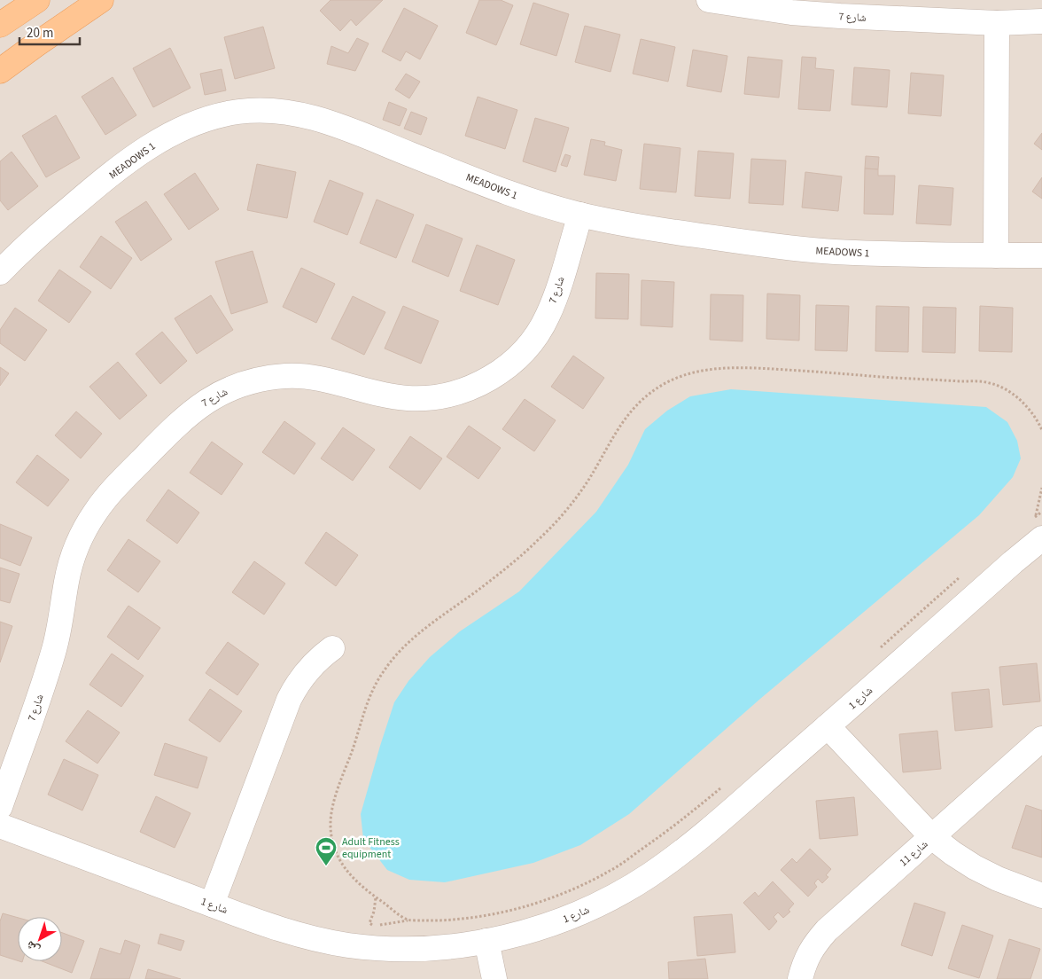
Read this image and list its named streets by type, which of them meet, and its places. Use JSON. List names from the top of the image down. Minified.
{"streets":{"street":["شارع 7","MEADOWS 1","شارع 1","شارع 11"]},"crossings":[["شارع 7","MEADOWS 1"]],"places":{"sports":["Adult Fitness equipment"]},"scale_bar":"20 m","north":"bottom left"}
